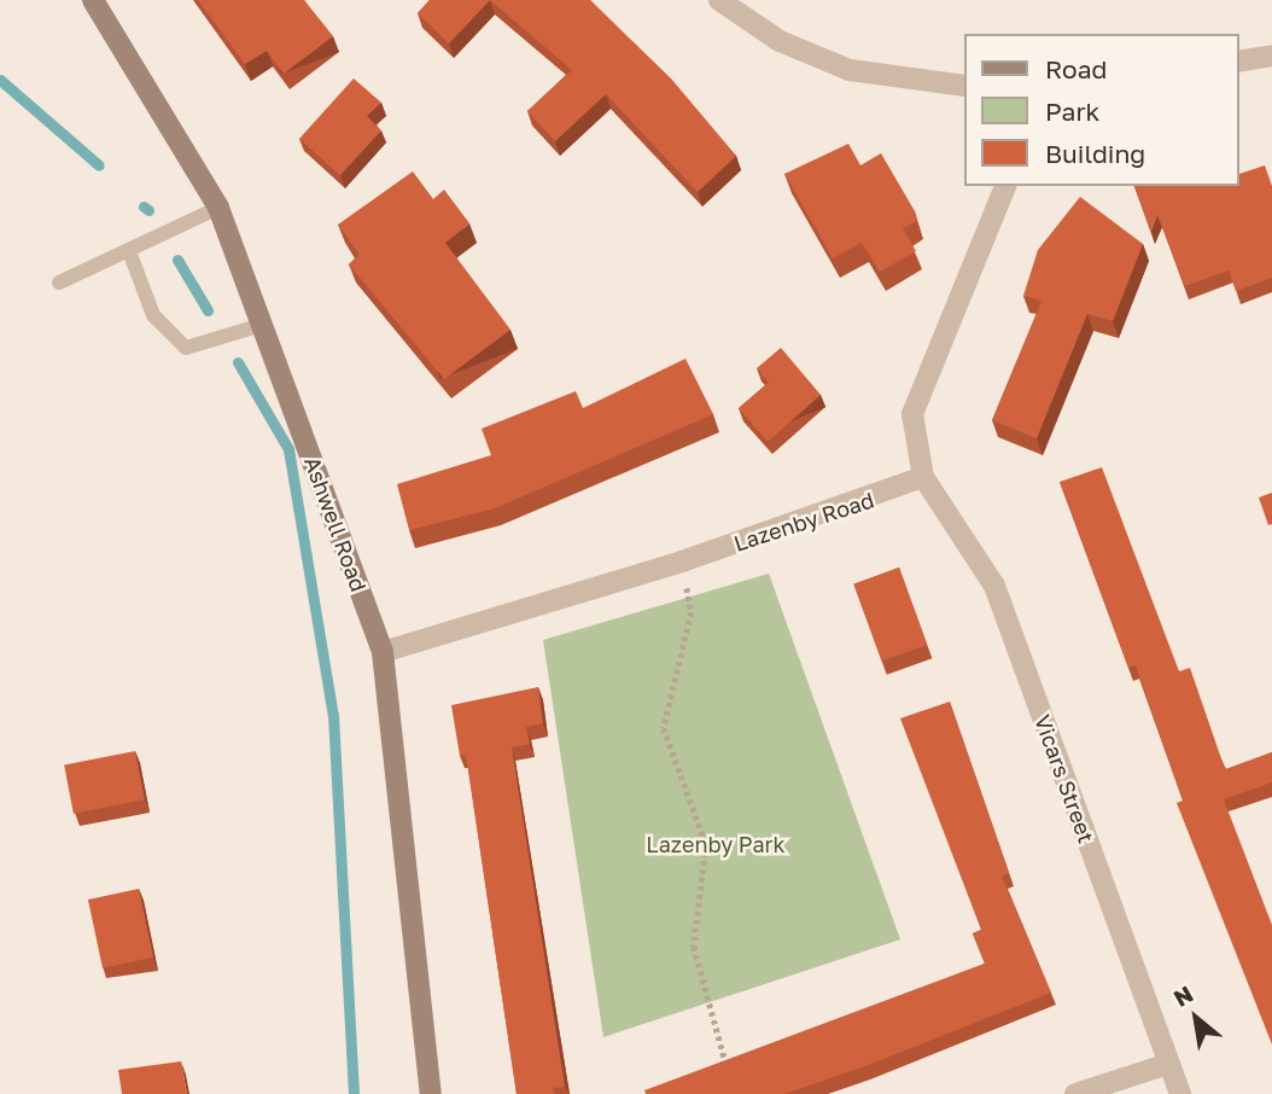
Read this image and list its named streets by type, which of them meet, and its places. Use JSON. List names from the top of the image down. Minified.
{"streets":{"street":["Lazenby Road","Ashwell Road","Vicars Street"]},"crossings":[["Lazenby Road","Ashwell Road"],["Lazenby Road","Vicars Street"]],"parks":["Lazenby Park"],"legend":["Road","Park","Building"],"north":"top left"}
